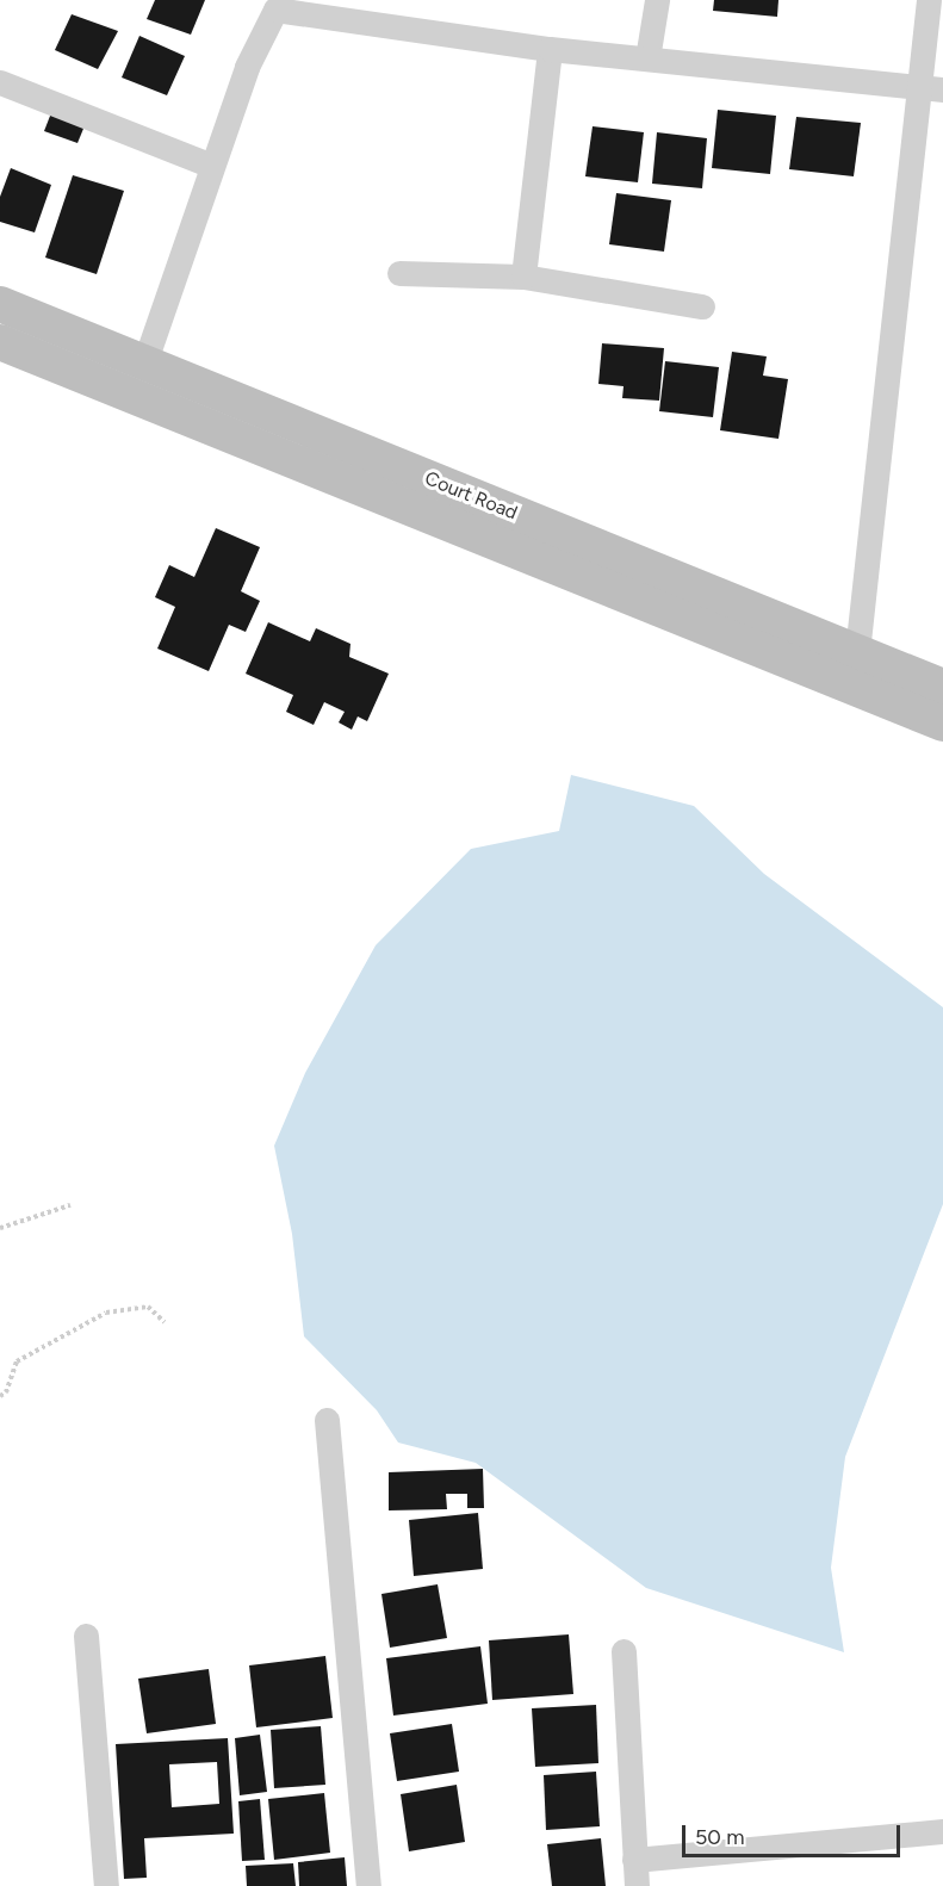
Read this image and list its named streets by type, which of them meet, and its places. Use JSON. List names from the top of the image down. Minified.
{"streets":{"main road":["Court Road"]},"scale_bar":"50 m"}
